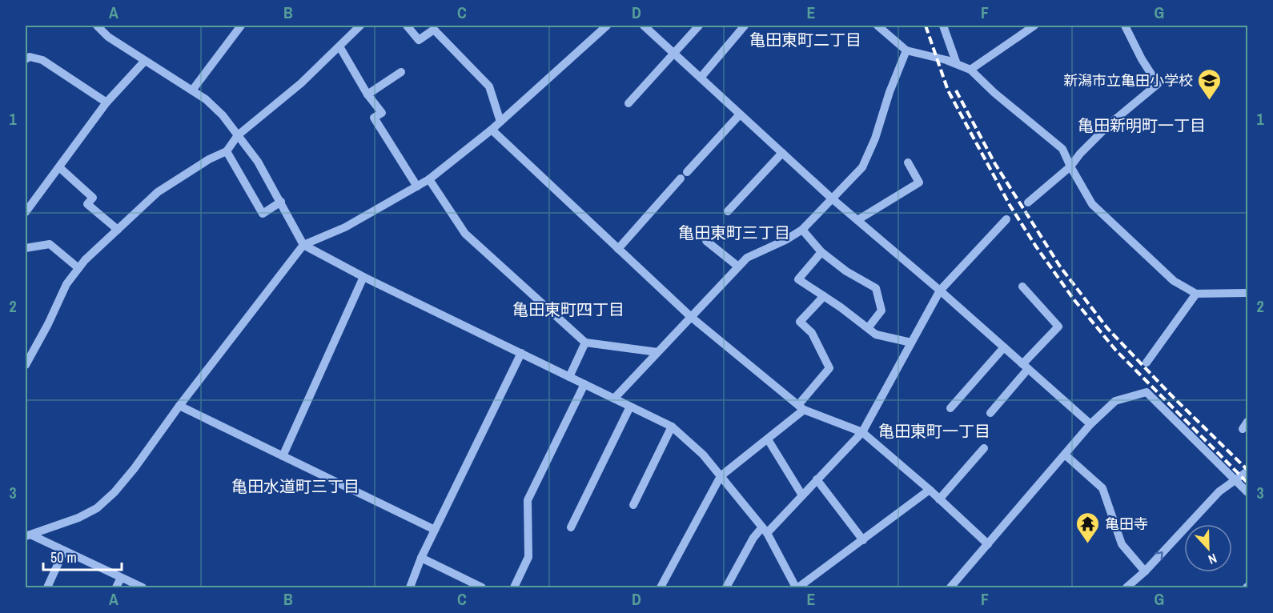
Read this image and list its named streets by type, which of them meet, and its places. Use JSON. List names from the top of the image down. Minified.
{"districts":["亀田東町二丁目","亀田新明町一丁目","亀田東町三丁目","亀田東町四丁目","亀田東町一丁目","亀田水道町三丁目"],"places":{"school or university":["新潟市立亀田小学校"],"temple":["亀田寺"]},"scale_bar":"50 m","north":"bottom","grid":{"columns":["A","B","C","D","E","F","G"],"rows":["1","2","3"]}}
